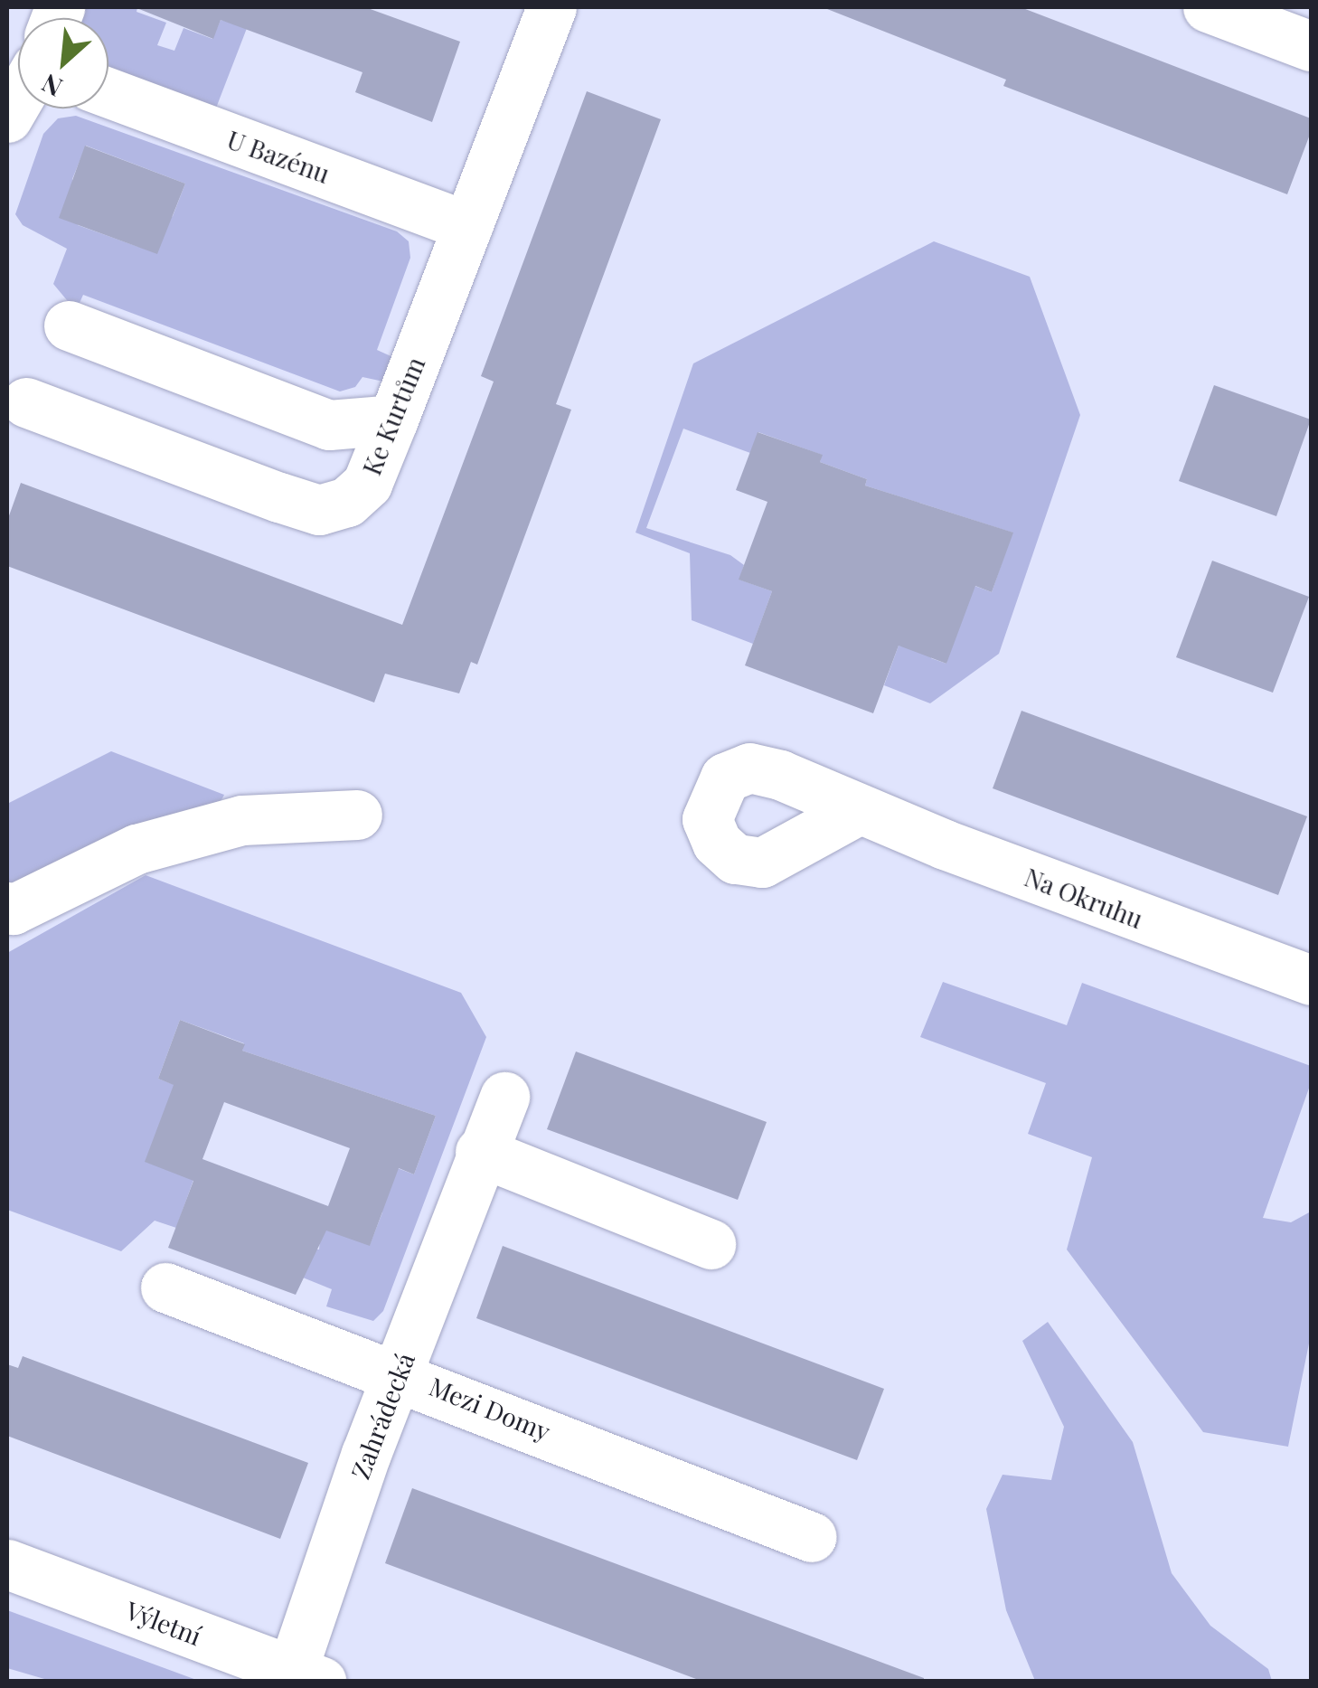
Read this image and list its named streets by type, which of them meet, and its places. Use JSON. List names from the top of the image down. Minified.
{"streets":{"street":["U Bazénu","Ke Kurtům","Na Okruhu","Mezi Domy","Zahrádecká","Výletní"]},"crossings":[["U Bazénu","Ke Kurtům"],["Mezi Domy","Zahrádecká"],["Zahrádecká","Výletní"]],"north":"bottom left"}
